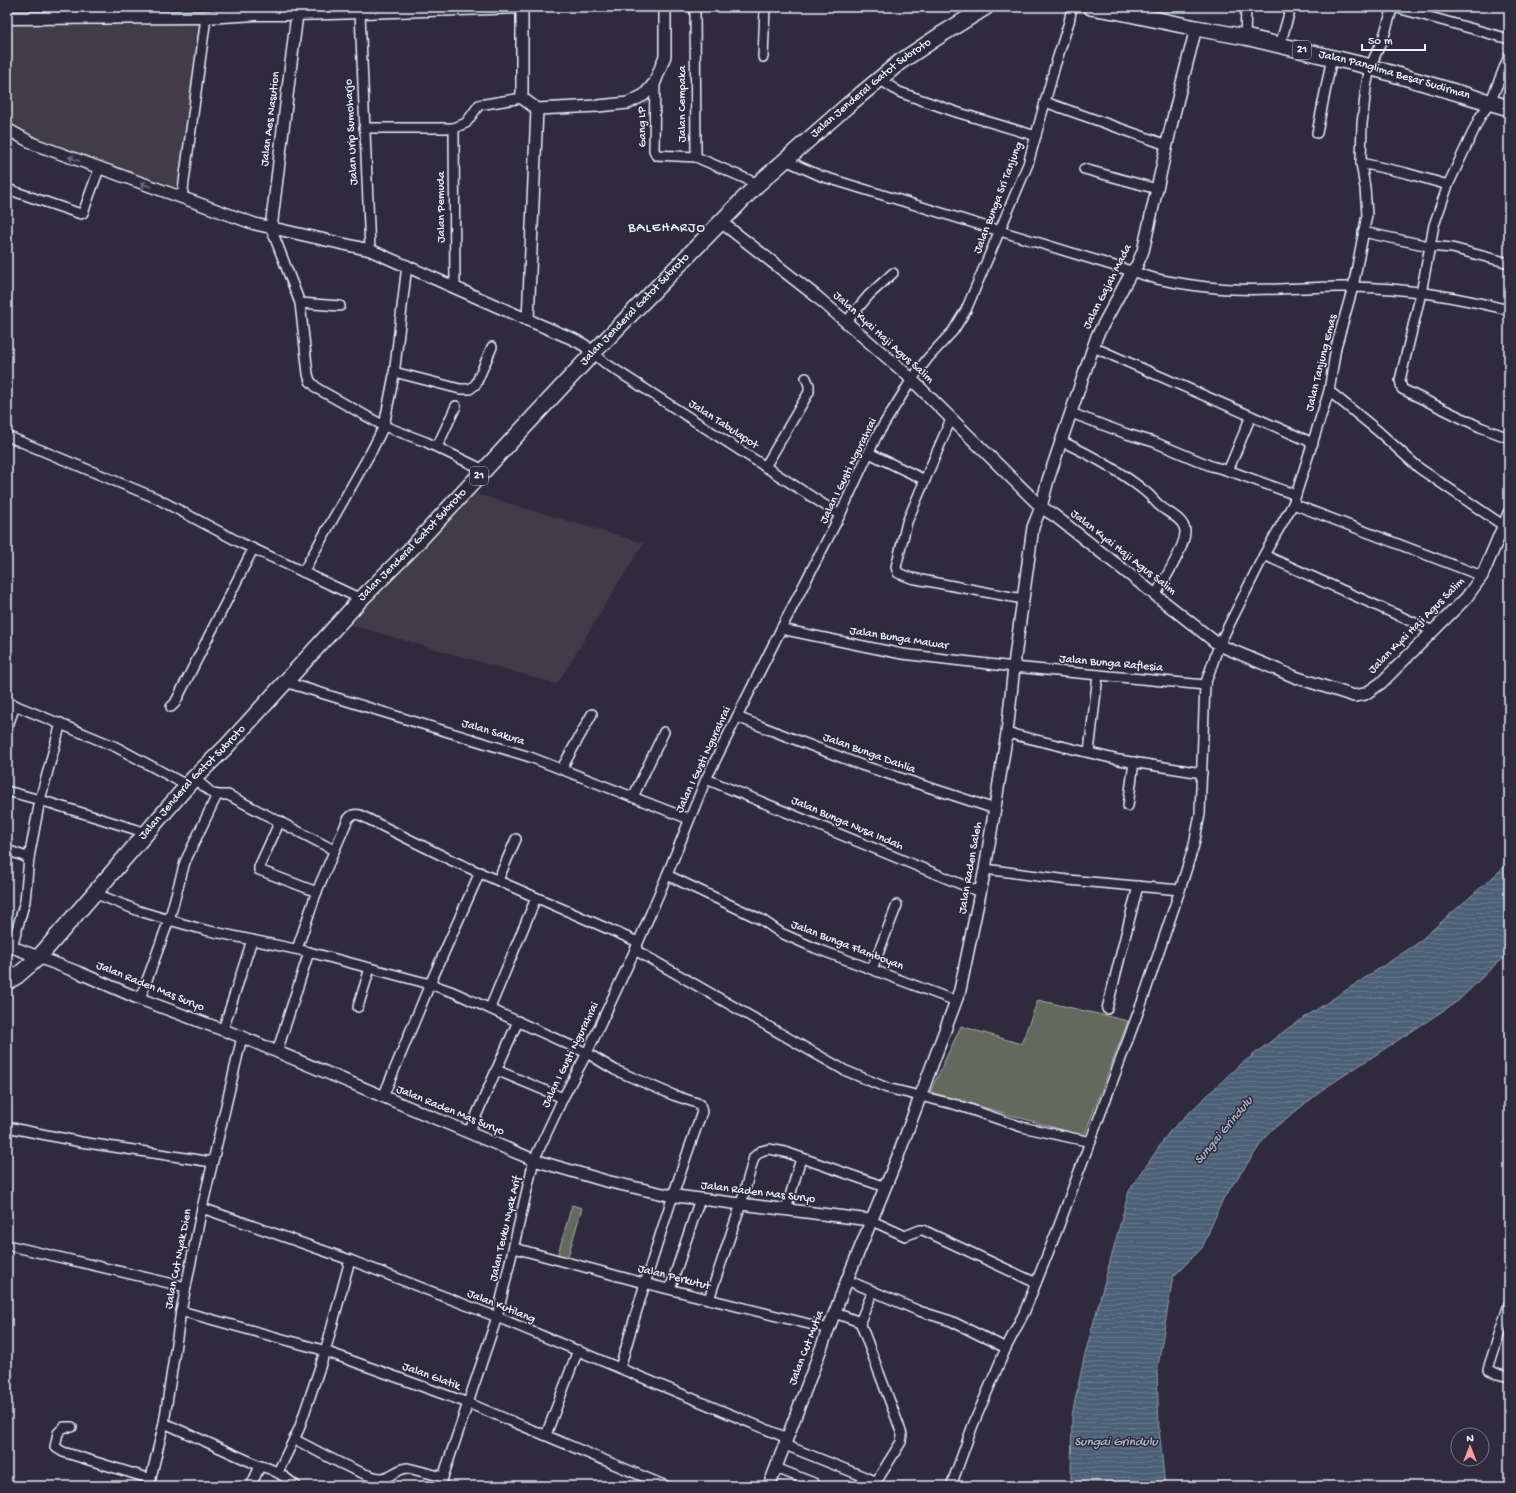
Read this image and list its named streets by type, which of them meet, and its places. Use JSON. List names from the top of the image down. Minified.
{"streets":{"highway":["21","Jalan Panglima Besar Sudirman","Jalan Jenderal Gatot Subroto"],"street":["Jalan Cempaka","Jalan Aes Nasution","Gang LP","Jalan Urip Sumoharjo","Jalan Bunga Sri Tanjung","Jalan Pemuda","Jalan Gajah Mada","Jalan Kyai Haji Agus Salim","Jalan Tanjung Emas","Jalan Tabulapot","Jalan I Gusti Ngurahrai","Jalan Bunga Mawar","Jalan Bunga Raflesia","Jalan Sakura","Jalan Bunga Dahlia","Jalan Bunga Nusa Indah","Jalan Raden Saleh","Jalan Bunga Flamboyan","Jalan Raden Mas Suryo","Jalan Teuku Nyak Arif","Jalan Cut Nyak Dien","Jalan Perkutut","Jalan Kutilang","Jalan Cut Mutia","Jalan Glatik"]},"crossings":[["Jalan Panglima Besar Sudirman","Jalan Gajah Mada"],["Jalan Panglima Besar Sudirman","Jalan Tanjung Emas"],["Jalan Jenderal Gatot Subroto","Jalan Cempaka"],["Jalan Jenderal Gatot Subroto","Jalan Kyai Haji Agus Salim"],["Jalan Jenderal Gatot Subroto","Jalan Tabulapot"],["Jalan Jenderal Gatot Subroto","Jalan Sakura"],["Jalan Jenderal Gatot Subroto","Jalan Raden Mas Suryo"],["Jalan Cempaka","Gang LP"],["Jalan Bunga Sri Tanjung","Jalan Kyai Haji Agus Salim"],["Jalan Bunga Sri Tanjung","Jalan I Gusti Ngurahrai"],["Jalan Gajah Mada","Jalan Kyai Haji Agus Salim"],["Jalan Gajah Mada","Jalan Raden Saleh"],["Jalan Kyai Haji Agus Salim","Jalan Tanjung Emas"],["Jalan Kyai Haji Agus Salim","Jalan I Gusti Ngurahrai"],["Jalan Kyai Haji Agus Salim","Jalan Raden Saleh"],["Jalan Tanjung Emas","Jalan Bunga Raflesia"],["Jalan Tabulapot","Jalan I Gusti Ngurahrai"],["Jalan I Gusti Ngurahrai","Jalan Bunga Mawar"],["Jalan I Gusti Ngurahrai","Jalan Sakura"],["Jalan I Gusti Ngurahrai","Jalan Bunga Dahlia"],["Jalan I Gusti Ngurahrai","Jalan Bunga Nusa Indah"],["Jalan I Gusti Ngurahrai","Jalan Bunga Flamboyan"],["Jalan I Gusti Ngurahrai","Jalan Raden Mas Suryo"],["Jalan I Gusti Ngurahrai","Jalan Teuku Nyak Arif"],["Jalan Bunga Mawar","Jalan Bunga Raflesia"],["Jalan Bunga Mawar","Jalan Raden Saleh"],["Jalan Bunga Raflesia","Jalan Raden Saleh"],["Jalan Bunga Dahlia","Jalan Raden Saleh"],["Jalan Bunga Nusa Indah","Jalan Raden Saleh"],["Jalan Raden Saleh","Jalan Bunga Flamboyan"],["Jalan Raden Saleh","Jalan Raden Mas Suryo"],["Jalan Raden Saleh","Jalan Cut Mutia"],["Jalan Raden Mas Suryo","Jalan Teuku Nyak Arif"],["Jalan Raden Mas Suryo","Jalan Cut Nyak Dien"],["Jalan Raden Mas Suryo","Jalan Cut Mutia"],["Jalan Teuku Nyak Arif","Jalan Perkutut"],["Jalan Teuku Nyak Arif","Jalan Kutilang"],["Jalan Teuku Nyak Arif","Jalan Glatik"],["Jalan Cut Nyak Dien","Jalan Kutilang"],["Jalan Cut Nyak Dien","Jalan Glatik"],["Jalan Perkutut","Jalan Cut Mutia"],["Jalan Kutilang","Jalan Cut Mutia"]],"districts":["BALEHARJO"],"water":["Sungai Grindulu"],"scale_bar":"50 m","north":"top"}
